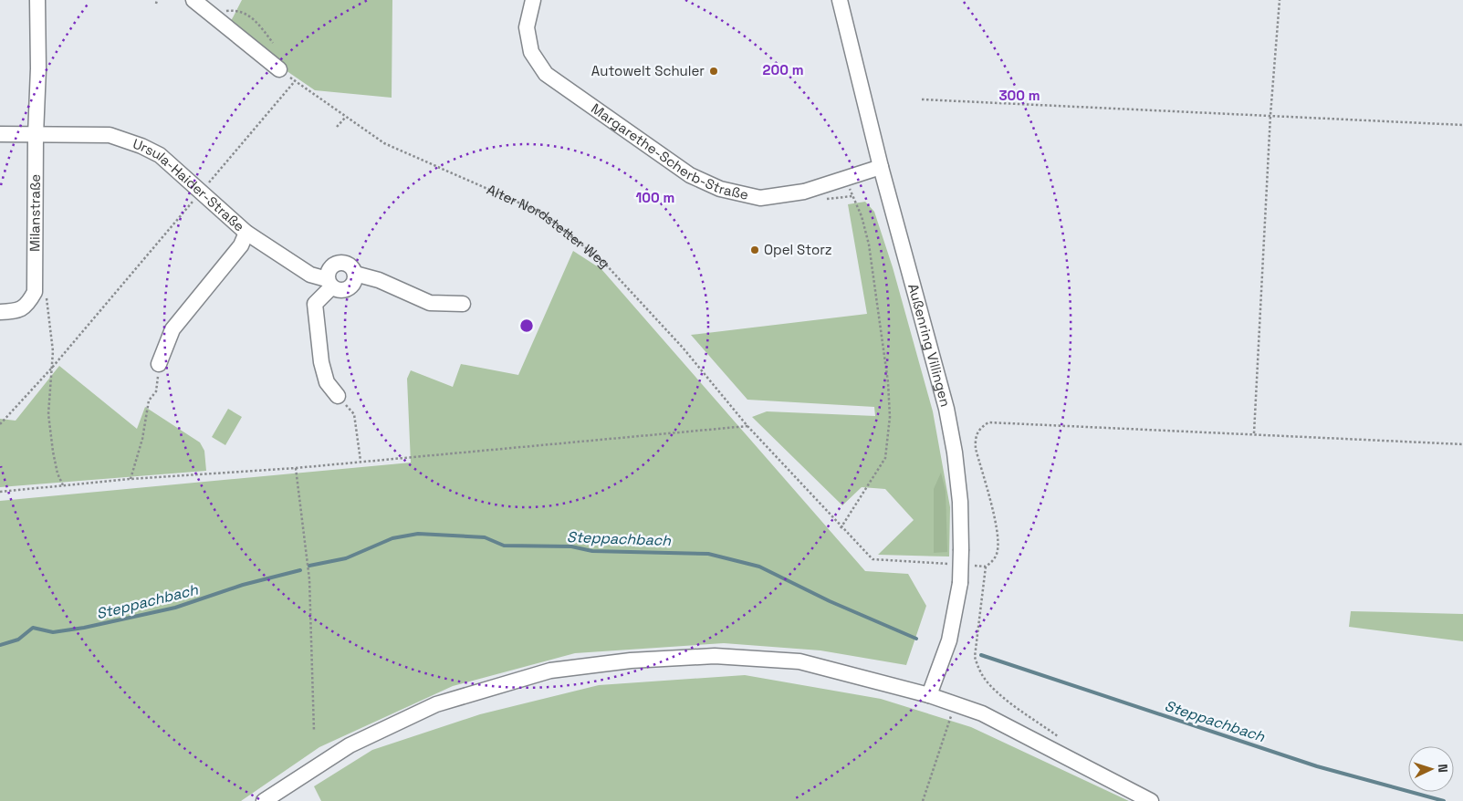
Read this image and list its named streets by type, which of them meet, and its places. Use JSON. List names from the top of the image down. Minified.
{"streets":{"street":["Margarethe-Scherb-Straße","Ursula-Haider-Straße","Milanstraße","Außenring Villingen"],"path":["Alter Nordstetter Weg"]},"crossings":[["Margarethe-Scherb-Straße","Außenring Villingen"],["Ursula-Haider-Straße","Milanstraße"]],"water":["Steppachbach"],"places":["Autowelt Schuler","Opel Storz"],"north":"right","rings":["200 m","300 m","100 m"]}
